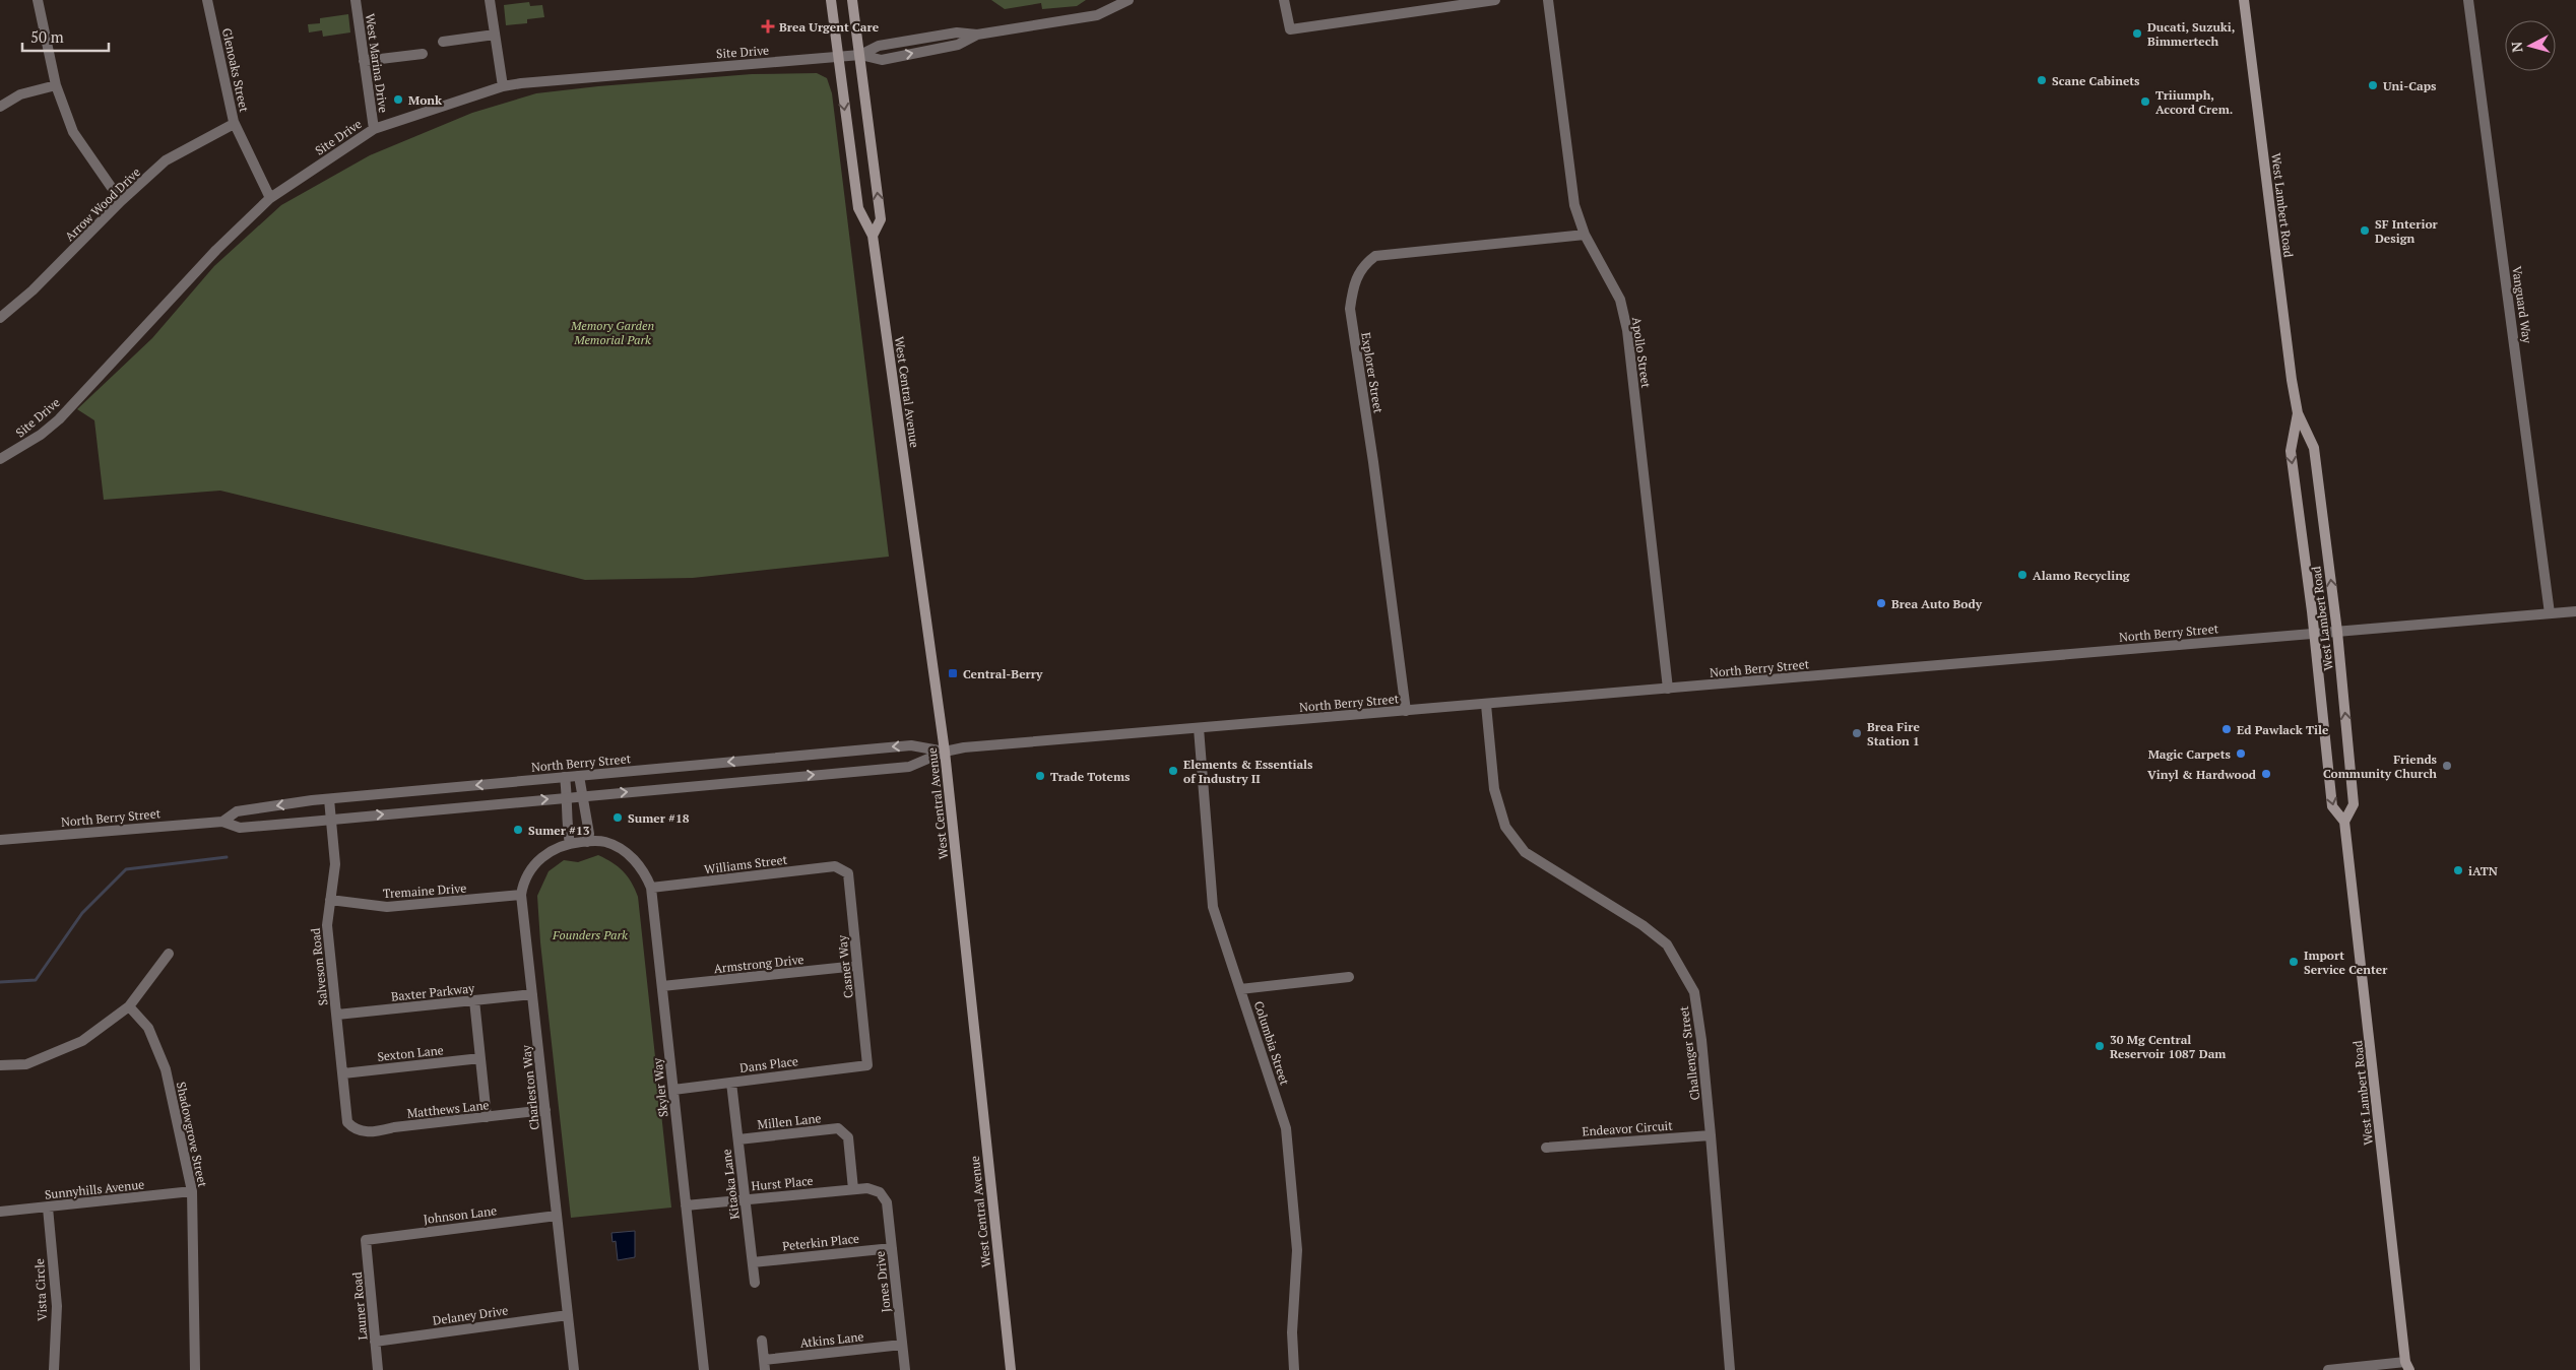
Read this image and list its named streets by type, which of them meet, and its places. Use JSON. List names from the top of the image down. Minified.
{"streets":{"main road":["West Lambert Road","West Central Avenue"],"street":["Site Drive","West Marina Drive","Glenoaks Street","Arrow Wood Drive","Vanguard Way","Apollo Street","Explorer Street","North Berry Street","Williams Street","Tremaine Drive","Armstrong Drive","Salveson Road","Casner Way","Baxter Parkway","Columbia Street","Sexton Lane","Challenger Street","Dans Place","Charleston Way","Skyler Way","Matthews Lane","Millen Lane","Endeavor Circuit","Shadowgrove Street","Hurst Place","Kitaoka Lane","Sunnyhills Avenue","Johnson Lane","Peterkin Place","Jones Drive","Vista Circle","Launer Road","Delaney Drive","Atkins Lane"]},"crossings":[["Site Drive","West Marina Drive"],["Site Drive","Glenoaks Street"],["Site Drive","West Central Avenue"],["Glenoaks Street","Arrow Wood Drive"],["West Lambert Road","North Berry Street"],["Vanguard Way","North Berry Street"],["Apollo Street","Explorer Street"],["Apollo Street","North Berry Street"],["Explorer Street","North Berry Street"],["West Central Avenue","North Berry Street"],["North Berry Street","Salveson Road"],["North Berry Street","Columbia Street"],["North Berry Street","Challenger Street"],["Williams Street","Casner Way"],["Williams Street","Skyler Way"],["Tremaine Drive","Salveson Road"],["Tremaine Drive","Charleston Way"],["Armstrong Drive","Casner Way"],["Armstrong Drive","Skyler Way"],["Salveson Road","Baxter Parkway"],["Salveson Road","Sexton Lane"],["Salveson Road","Matthews Lane"],["Casner Way","Dans Place"],["Baxter Parkway","Charleston Way"],["Challenger Street","Endeavor Circuit"],["Dans Place","Skyler Way"],["Dans Place","Kitaoka Lane"],["Charleston Way","Skyler Way"],["Charleston Way","Matthews Lane"],["Charleston Way","Johnson Lane"],["Charleston Way","Delaney Drive"],["Skyler Way","Hurst Place"],["Millen Lane","Hurst Place"],["Millen Lane","Kitaoka Lane"],["Shadowgrove Street","Sunnyhills Avenue"],["Hurst Place","Kitaoka Lane"],["Hurst Place","Jones Drive"],["Kitaoka Lane","Peterkin Place"],["Sunnyhills Avenue","Vista Circle"],["Johnson Lane","Launer Road"],["Peterkin Place","Jones Drive"],["Jones Drive","Atkins Lane"],["Launer Road","Delaney Drive"]],"parks":["Memory Garden Memorial Park","Founders Park"],"places":{"health":["Brea Urgent Care"],"other":["Ducati, Suzuki, Bimmertech","Scane Cabinets","Uni-Caps","Monk","Triiumph, Accord Crem.","SF Interior Design","Alamo Recycling","Brea Auto Body","Ed Pawlack Tile","Brea Fire Station 1","Magic Carpets","Friends Community Church","Elements & Essentials of Industry II","Vinyl & Hardwood","Trade Totems","Sumer #18","Sumer #13","iATN","Import Service Center","30 Mg Central Reservoir 1087 Dam"],"transit":["Central-Berry"]},"scale_bar":"50 m","north":"left"}
